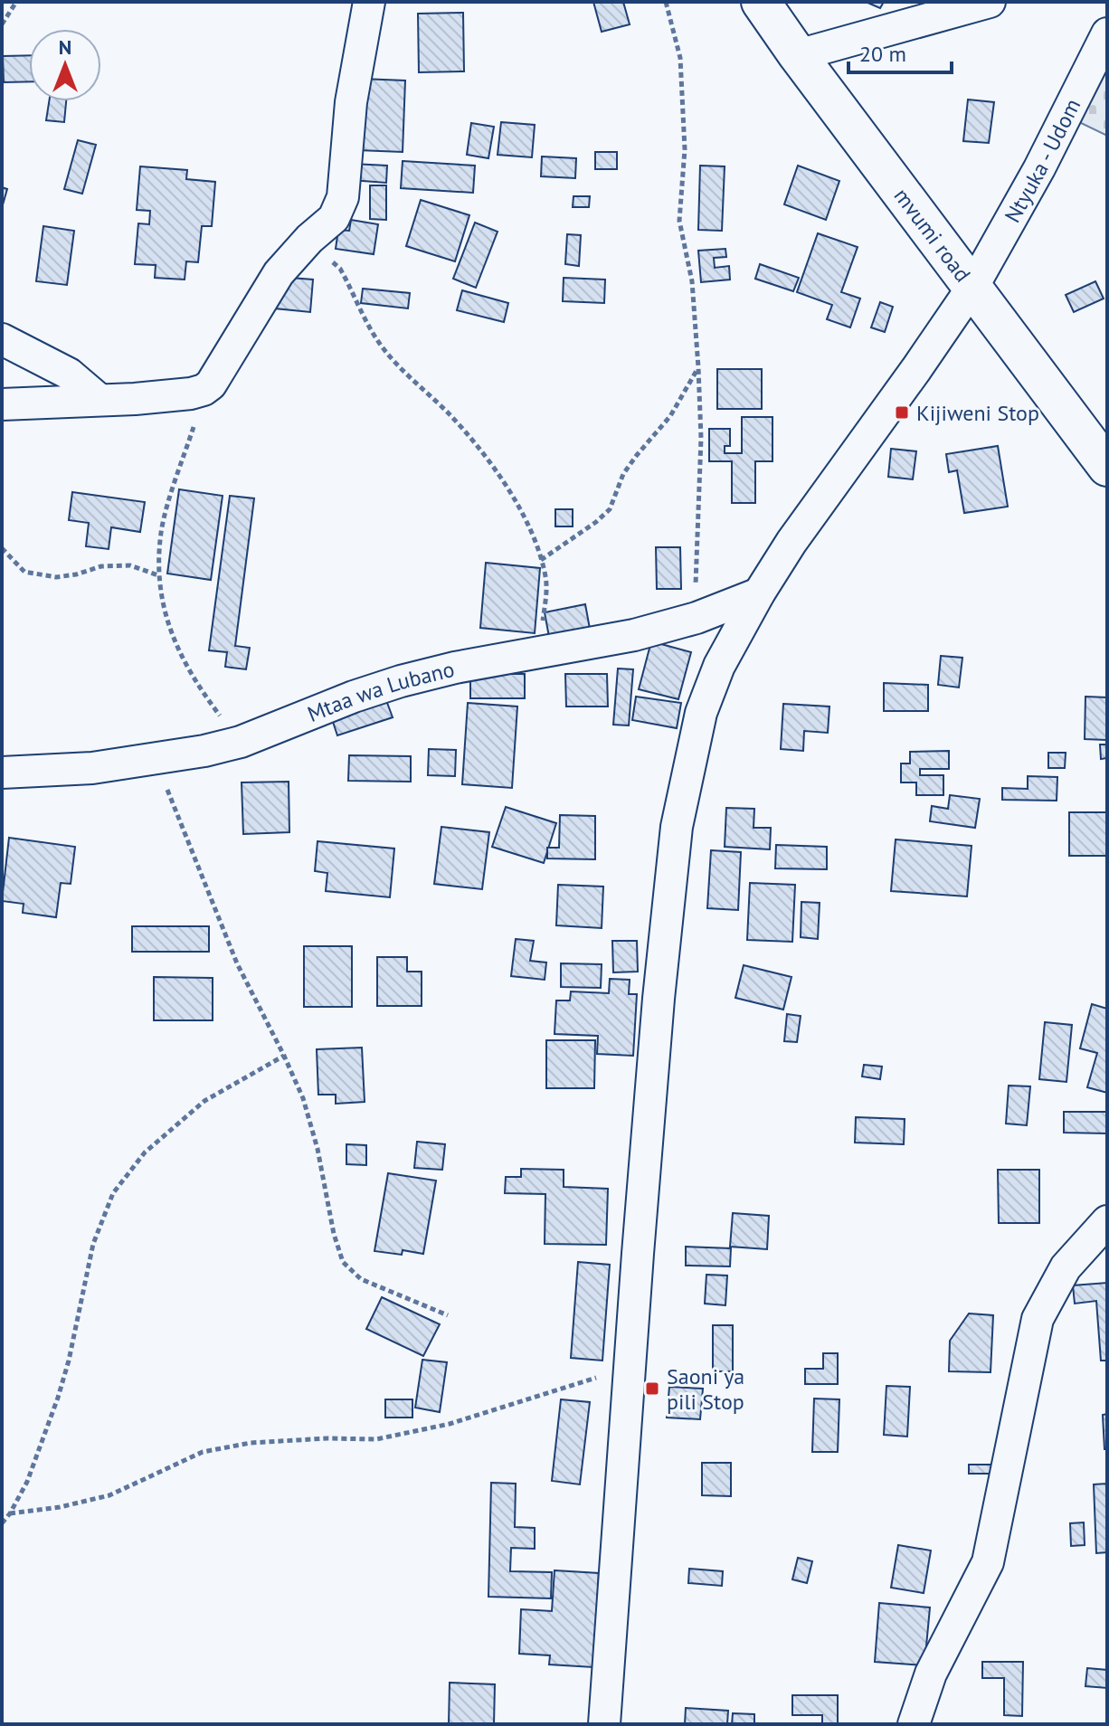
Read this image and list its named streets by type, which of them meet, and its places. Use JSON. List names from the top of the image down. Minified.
{"streets":{"street":["Ntyuka - Udom","mvumi road","Mtaa wa Lubano"]},"crossings":[["Ntyuka - Udom","mvumi road"],["Ntyuka - Udom","Mtaa wa Lubano"]],"places":{"transit":["Kijiweni Stop","Saoni ya pili Stop"]},"scale_bar":"20 m","north":"top"}
